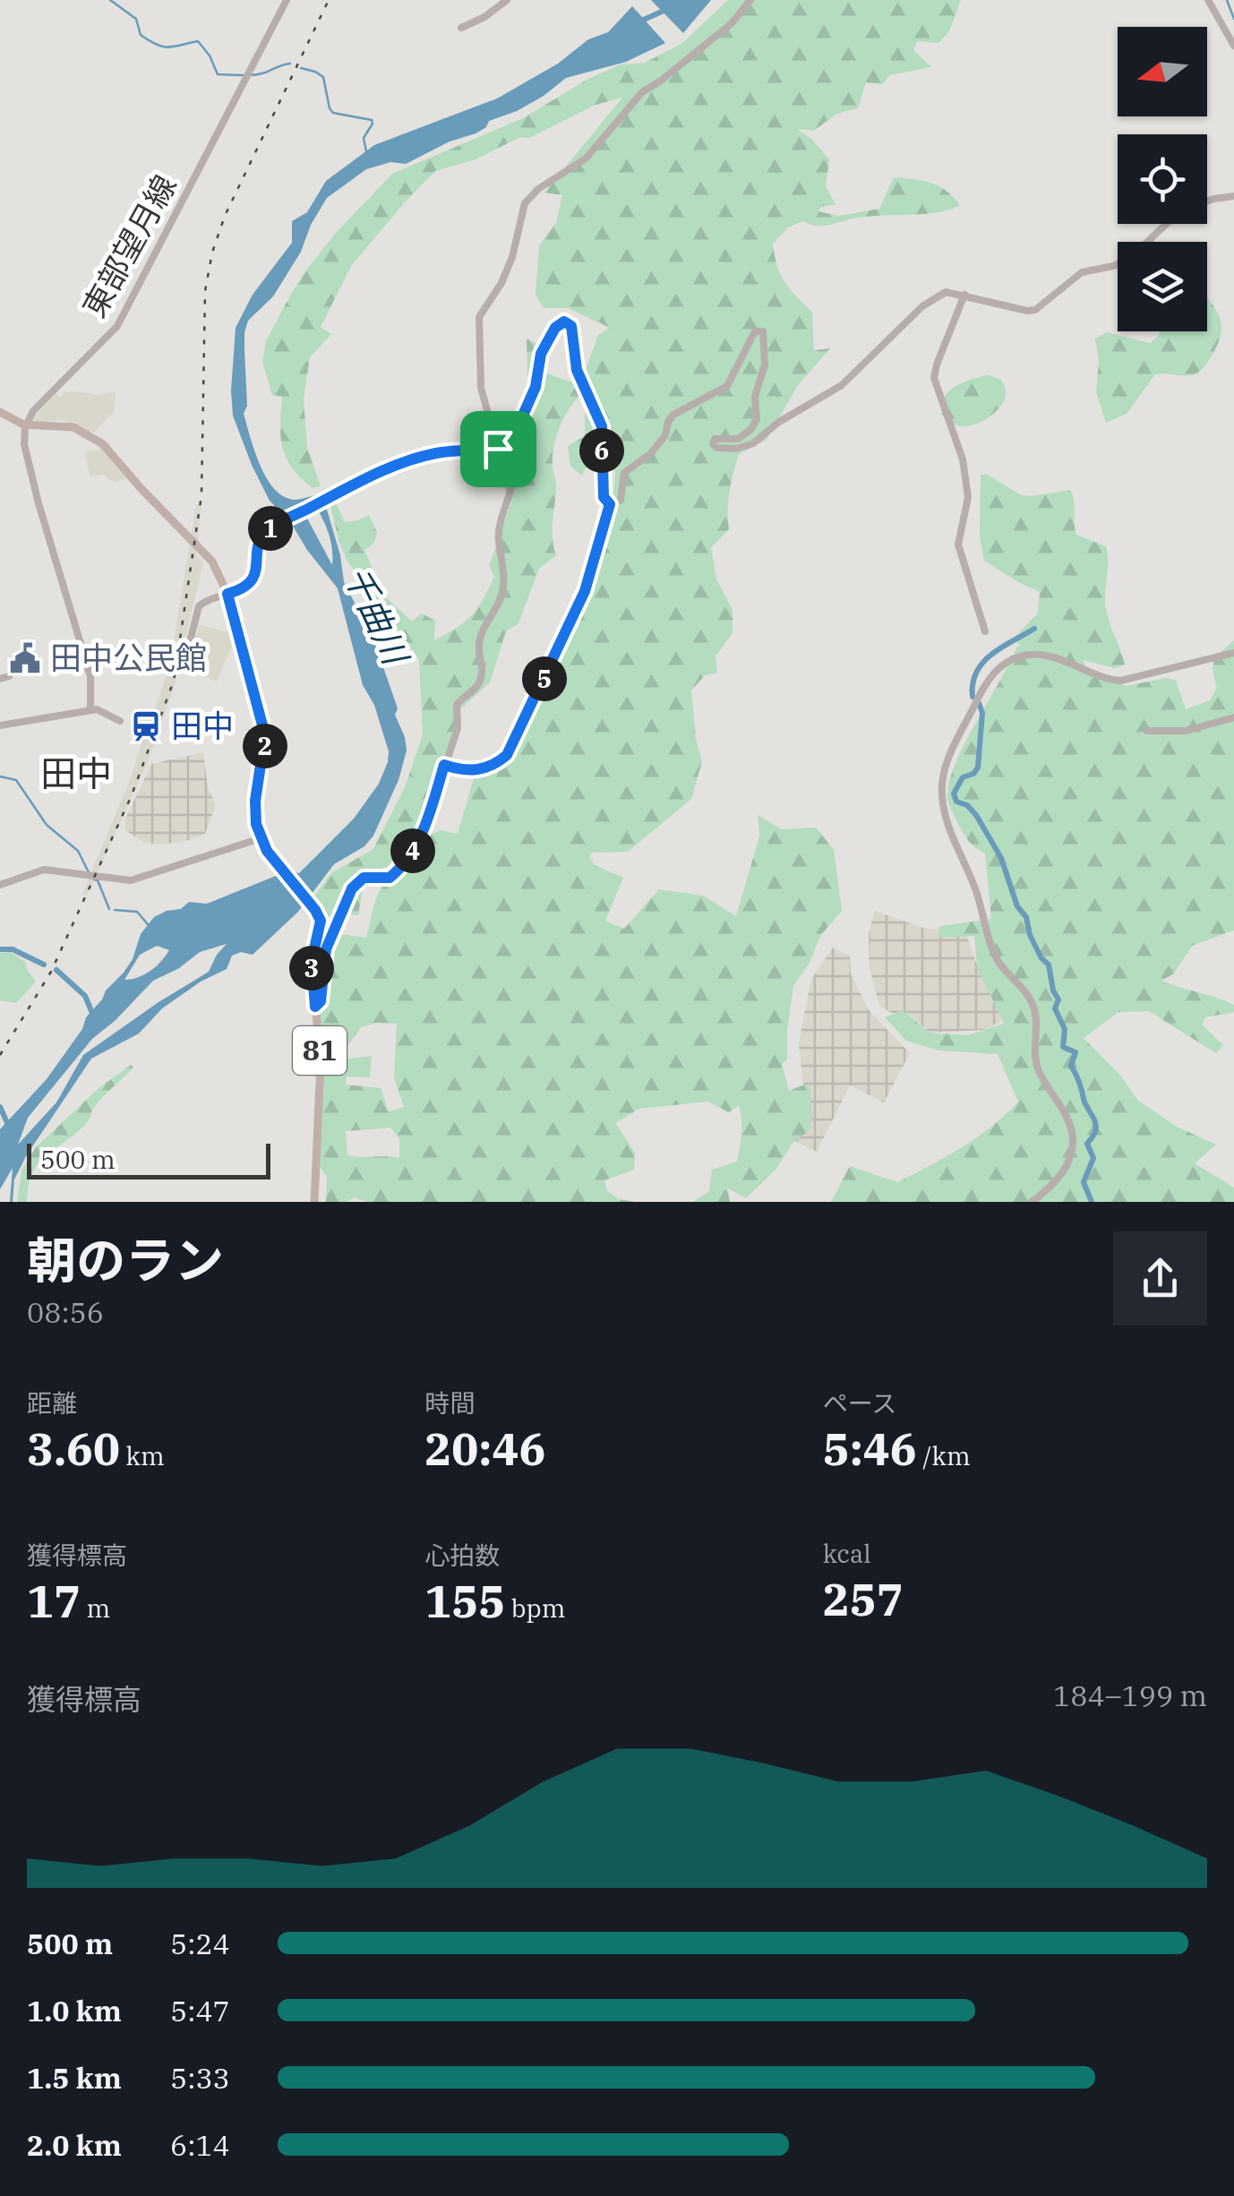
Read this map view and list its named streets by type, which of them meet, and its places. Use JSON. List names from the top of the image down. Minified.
{"streets":{"main road":["東部望月線","81"]},"crossings":[["東部望月線","81"]],"districts":["田中"],"water":["千曲川"],"places":{"public building":["田中公民館"],"station":["田中"]},"scale_bar":"500 m","north":"left","page":{"pins":["6","1","5","2","4","3"],"scale":"500 m","heading":["朝のラン","08:56"],"stats":[["距離","3.60 km"],["時間","20:46"],["ペース","5:46 /km"],["獲得標高","17 m"],["心拍数","155 bpm"],["kcal","257"]],"chart":["獲得標高","184–199 m"],"list":[{"name":"500 m","note":"5:24"},{"name":"1.0 km","note":"5:47"},{"name":"1.5 km","note":"5:33"},{"name":"2.0 km","note":"6:14"}]}}
